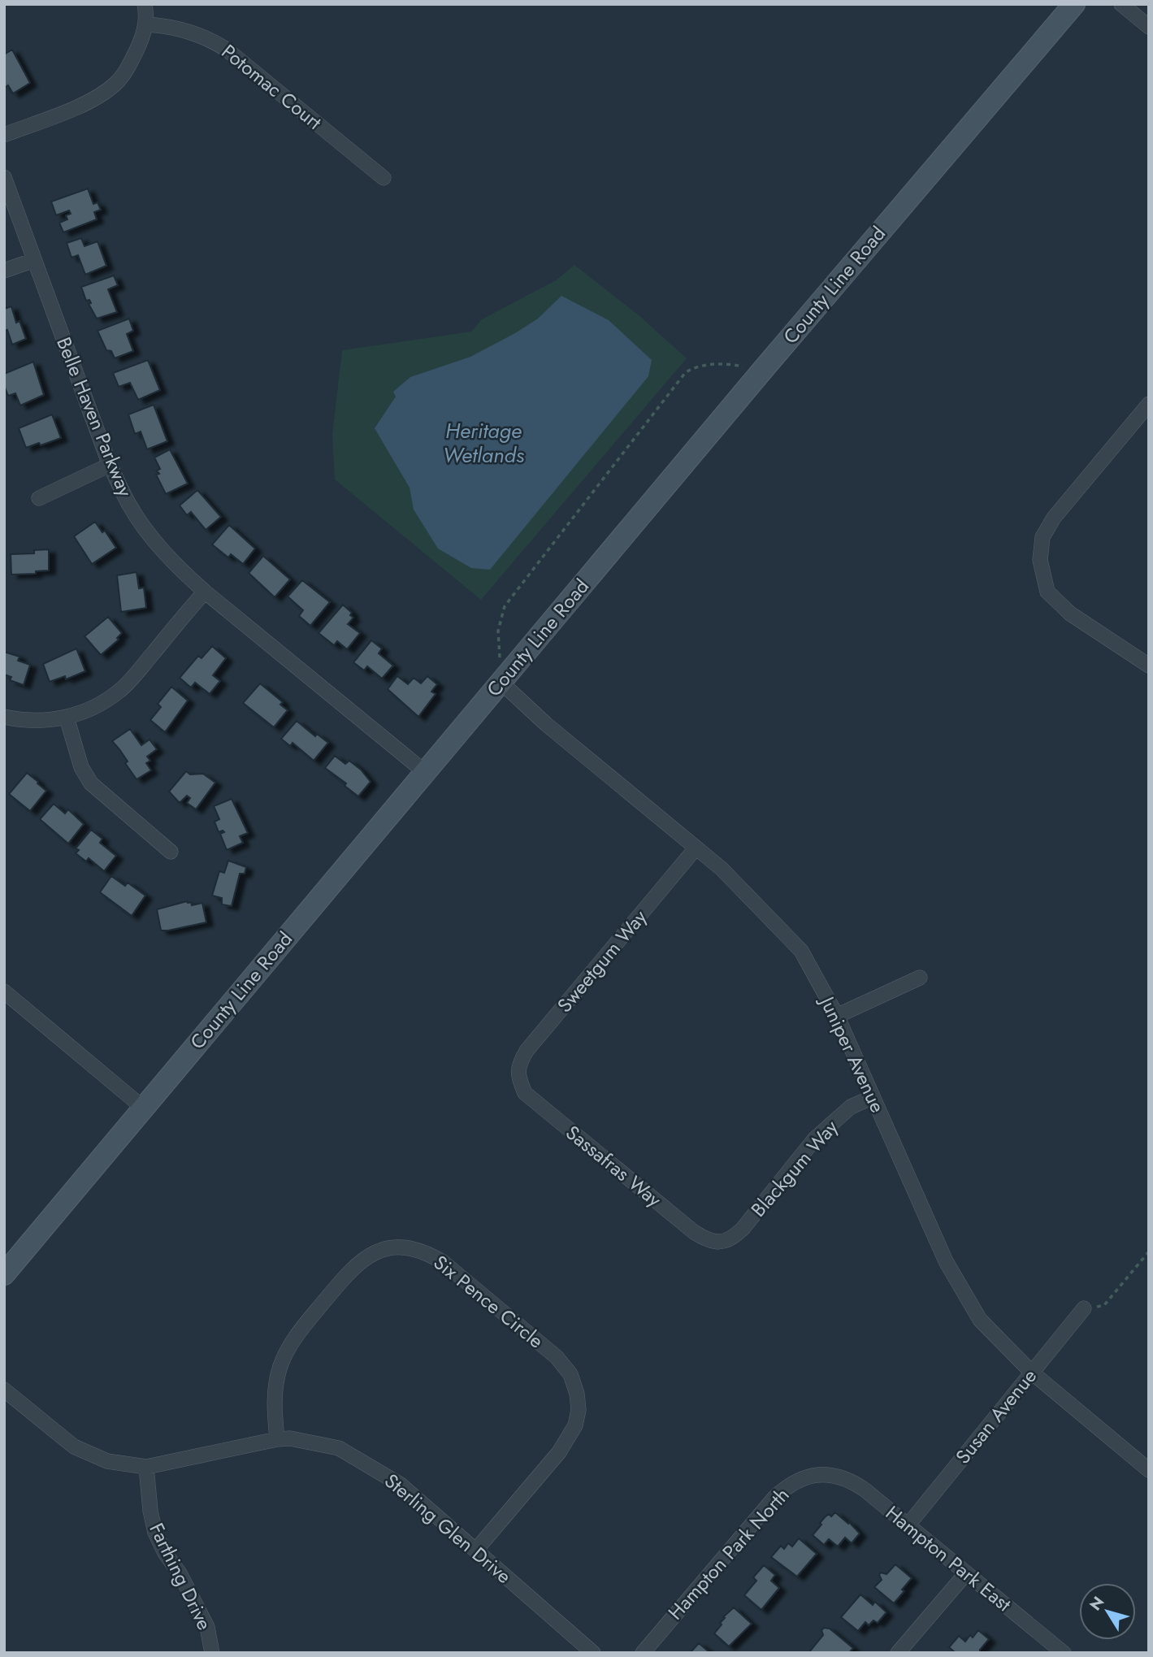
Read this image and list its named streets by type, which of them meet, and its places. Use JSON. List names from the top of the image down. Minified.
{"streets":{"main road":["County Line Road"],"street":["Potomac Court","Belle Haven Parkway","Sweetgum Way","Juniper Avenue","Sassafras Way","Blackgum Way","Six Pence Circle","Susan Avenue","Sterling Glen Drive","Hampton Park North","Hampton Park East","Farthing Drive"]},"crossings":[["County Line Road","Belle Haven Parkway"],["County Line Road","Juniper Avenue"],["Sweetgum Way","Juniper Avenue"],["Sweetgum Way","Sassafras Way"],["Juniper Avenue","Blackgum Way"],["Juniper Avenue","Susan Avenue"],["Sassafras Way","Blackgum Way"],["Six Pence Circle","Sterling Glen Drive"],["Susan Avenue","Hampton Park East"],["Sterling Glen Drive","Farthing Drive"],["Hampton Park North","Hampton Park East"]],"water":["Heritage Wetlands"],"north":"top left"}
